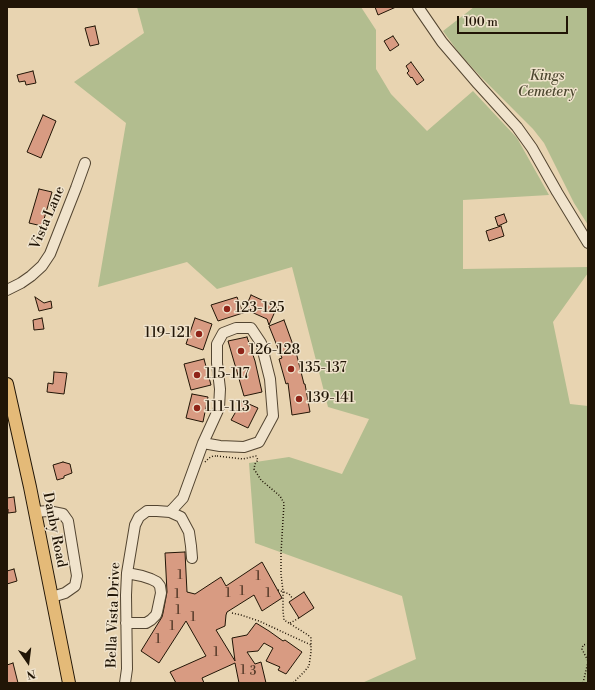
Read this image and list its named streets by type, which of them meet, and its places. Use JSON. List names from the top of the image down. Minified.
{"streets":{"main road":["Danby Road"],"street":["Vista Lane","Bella Vista Drive"]},"parks":["Kings Cemetery"],"places":["123-125","119-121","126-128","135-137","115-117","139-141","111-113"],"house_numbers":["1","1","1","1","1","1","1","1","1","1","1","1","3"],"scale_bar":"100 m","north":"bottom"}
